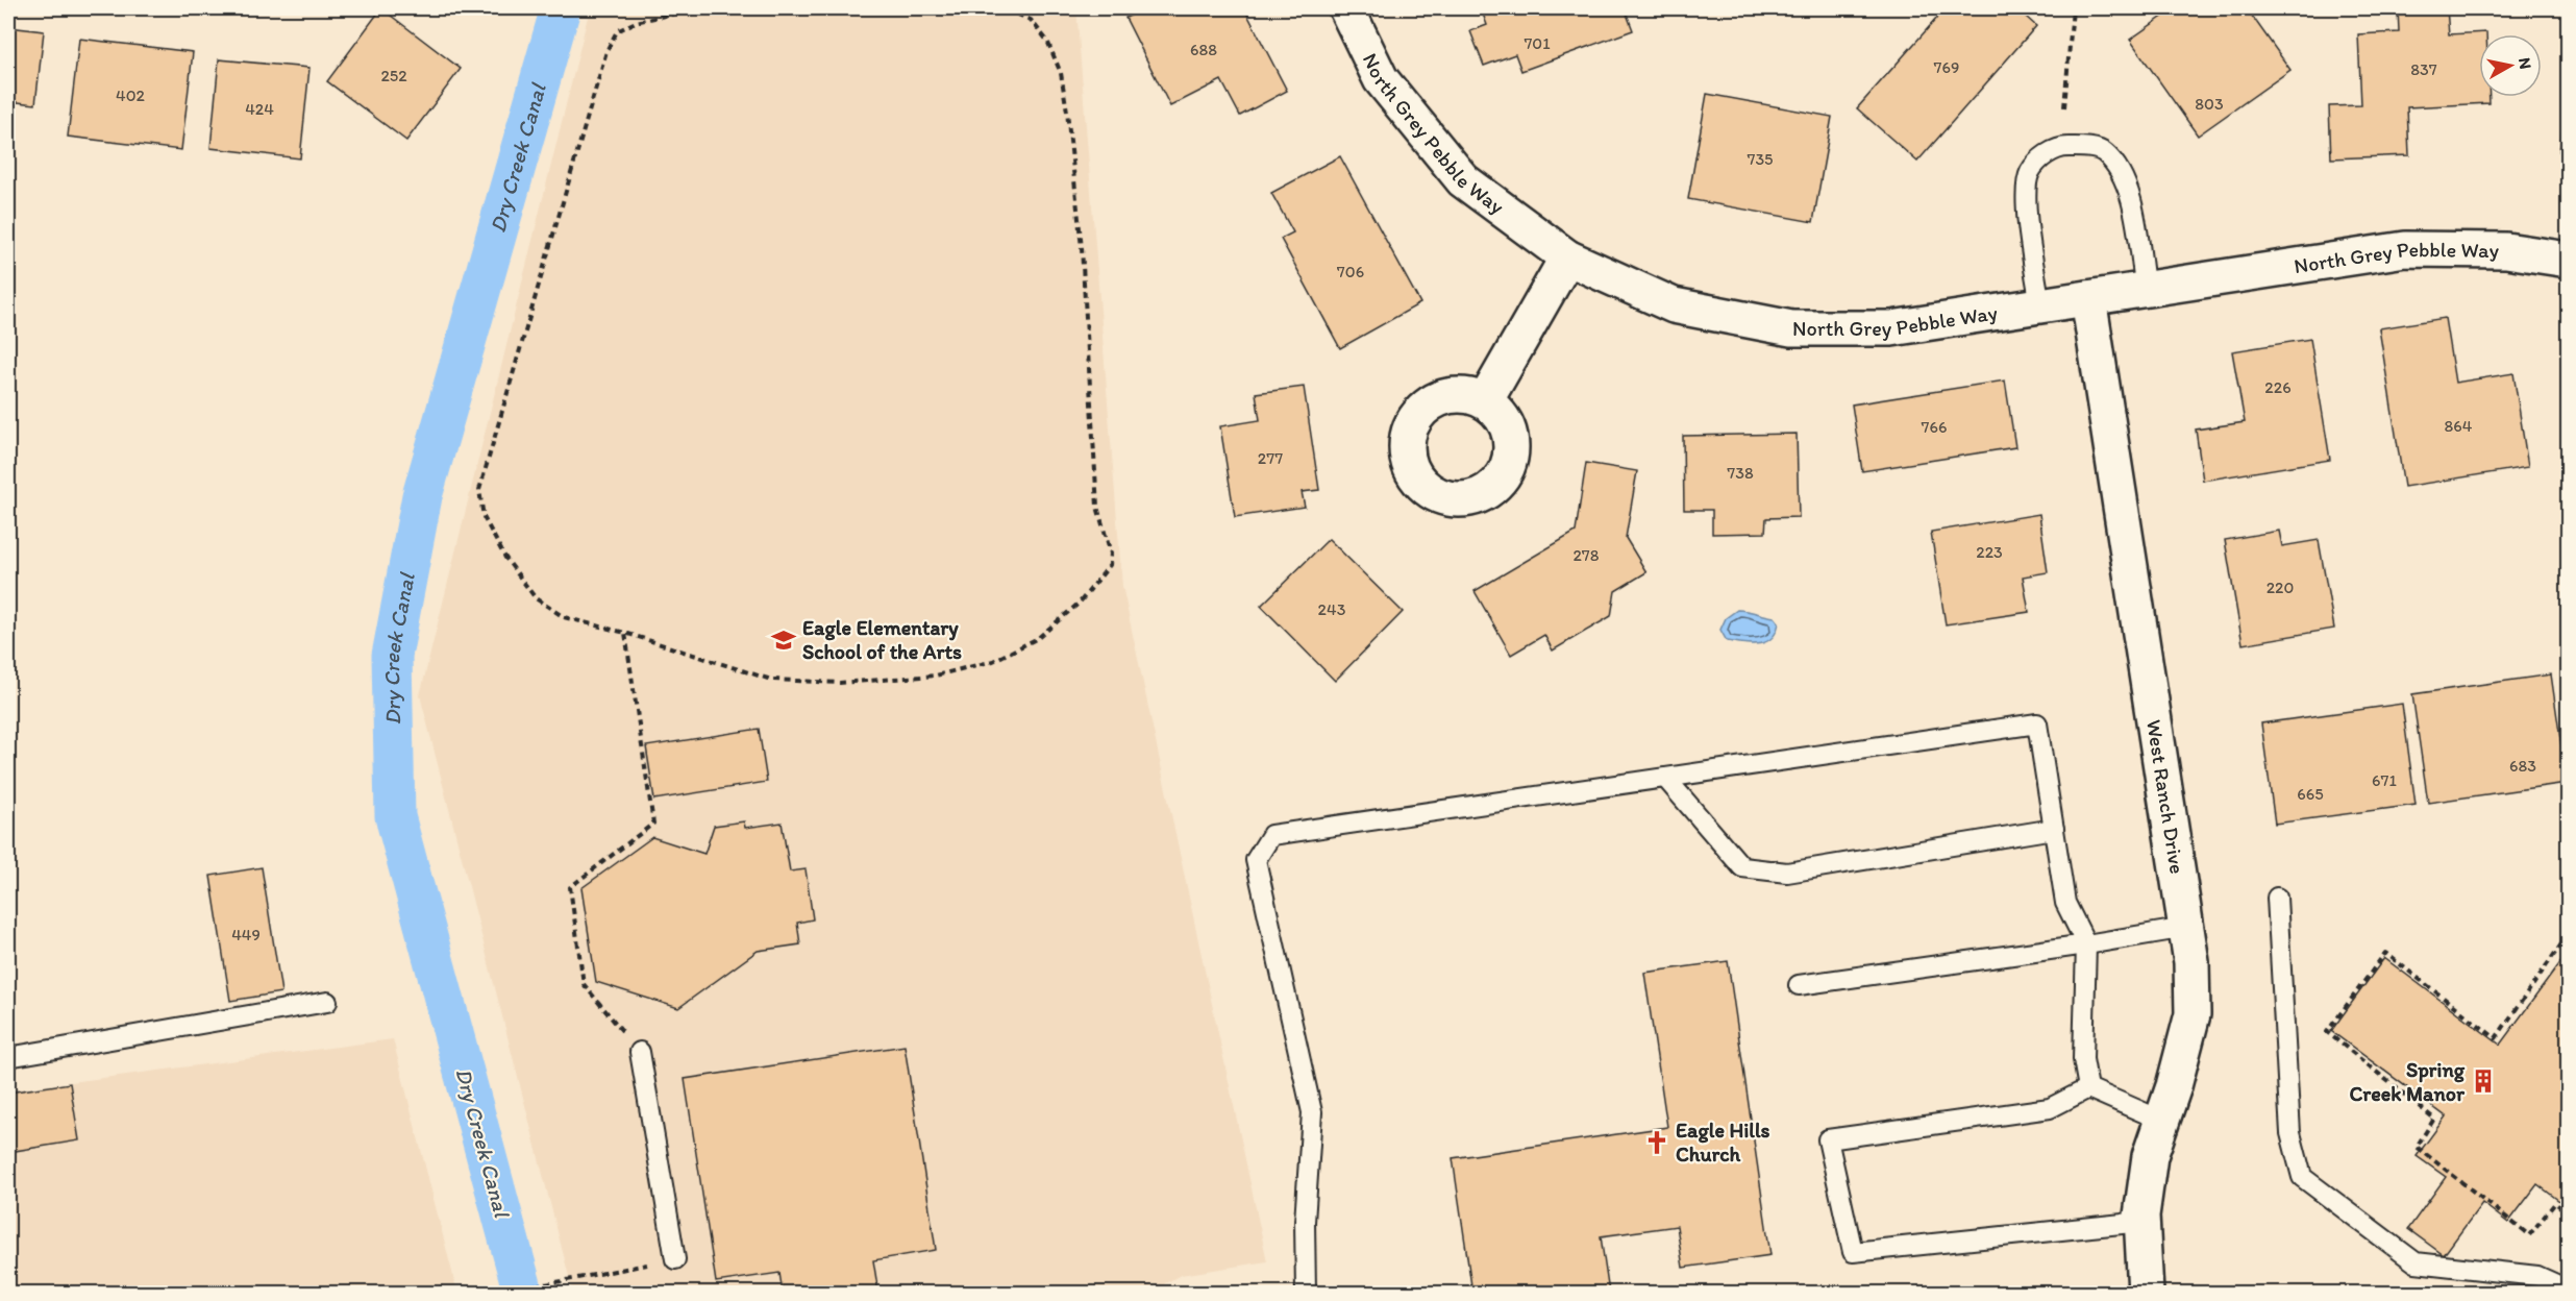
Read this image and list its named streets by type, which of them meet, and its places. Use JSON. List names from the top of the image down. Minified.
{"streets":{"street":["North Grey Pebble Way","West Ranch Drive"]},"crossings":[["North Grey Pebble Way","West Ranch Drive"]],"water":["Dry Creek Canal"],"places":{"school or university":["Eagle Elementary School of the Arts"],"building":["Spring Creek Manor"],"church":["Eagle Hills Church"]},"house_numbers":["701","688","769","837","252","402","803","424","735","706","226","864","766","277","738","223","278","220","243","683","671","665","449"],"north":"right"}
